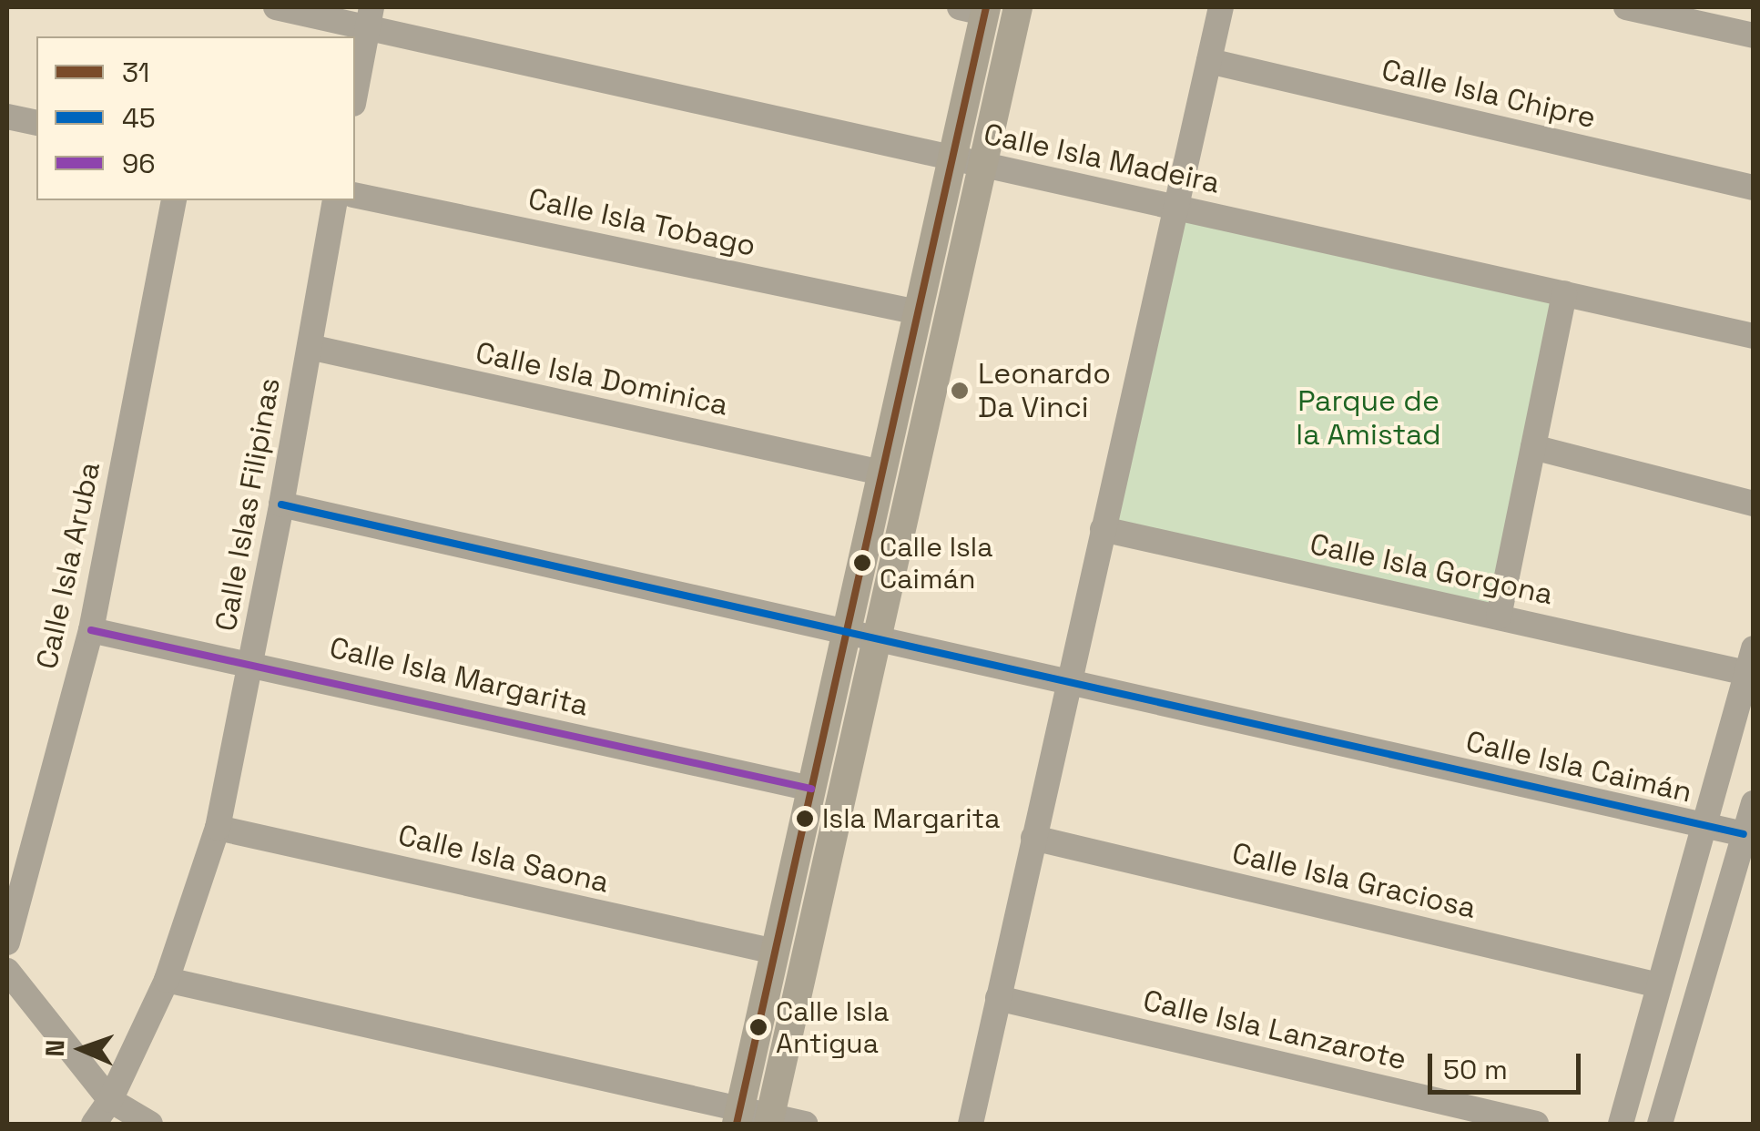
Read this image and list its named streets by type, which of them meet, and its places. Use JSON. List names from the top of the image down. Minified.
{"streets":{"street":["Calle Isla Chipre","Calle Isla Madeira","Calle Isla Tobago","Calle Isla Dominica","Calle Islas Filipinas","Calle Isla Aruba","Calle Isla Gorgona","Calle Isla Margarita","Calle Isla Caimán","Calle Isla Saona","Calle Isla Graciosa","Calle Isla Lanzarote"]},"crossings":[["Calle Isla Dominica","Calle Islas Filipinas"],["Calle Islas Filipinas","Calle Isla Margarita"],["Calle Islas Filipinas","Calle Isla Caimán"],["Calle Islas Filipinas","Calle Isla Saona"],["Calle Isla Aruba","Calle Isla Margarita"]],"parks":["Parque de la Amistad"],"places":["Leonardo Da Vinci","Calle Isla Caimán","Isla Margarita","Calle Isla Antigua"],"lines":["transit line 31","transit line 45","transit line 96"],"legend":["31","45","96"],"scale_bar":"50 m","north":"left"}
